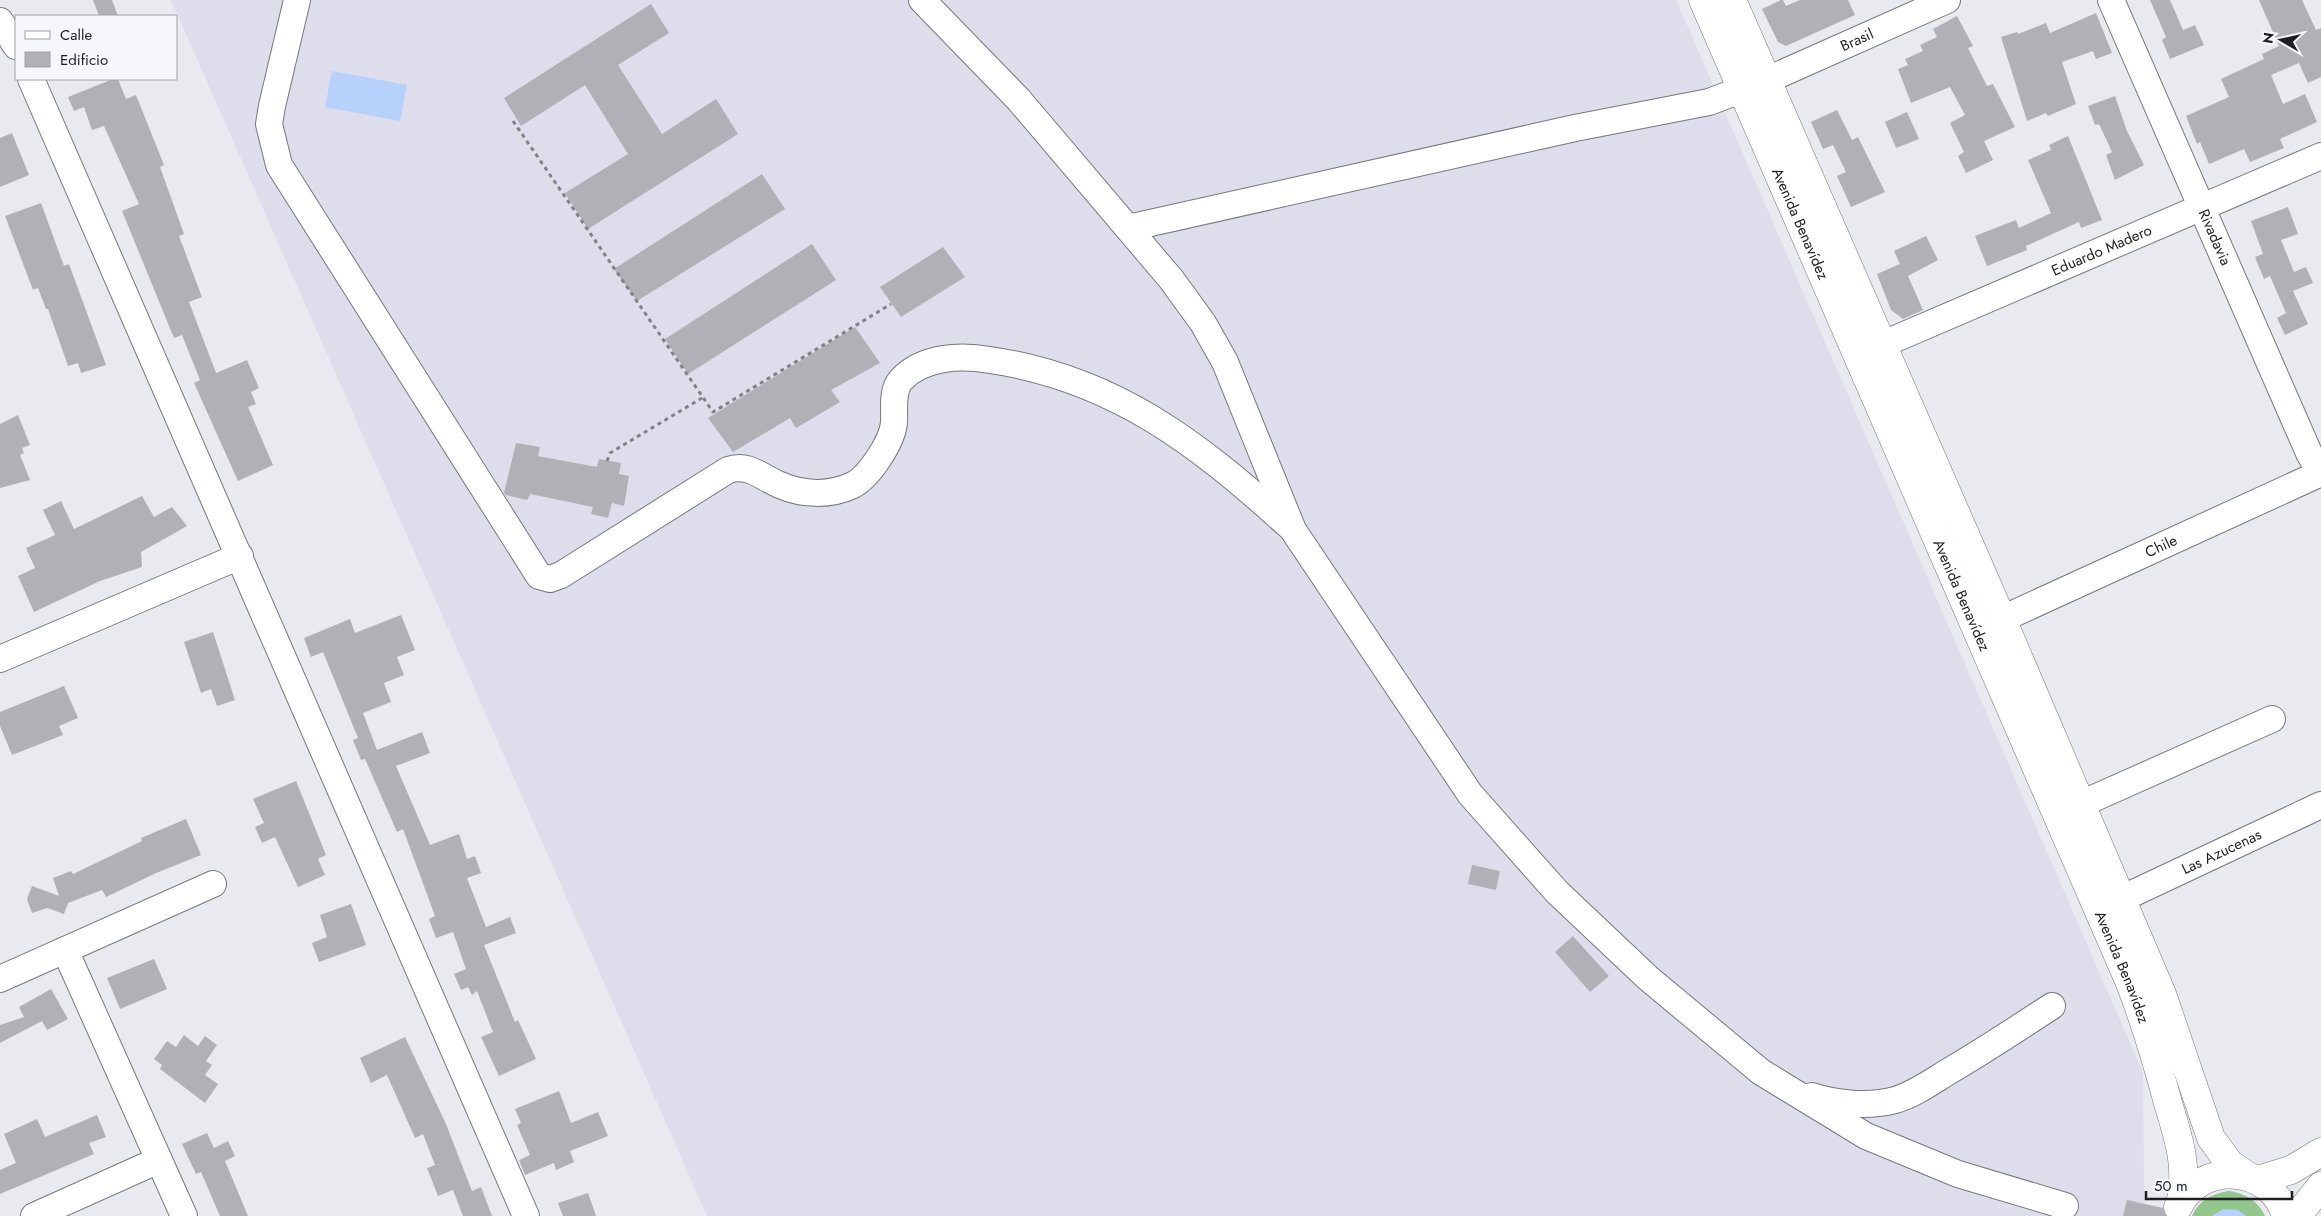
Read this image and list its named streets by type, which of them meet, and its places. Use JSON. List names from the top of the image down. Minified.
{"streets":{"main road":["Avenida Benavídez"],"street":["Brasil","Rivadavia","Eduardo Madero","Chile","Las Azucenas"]},"crossings":[["Brasil","Avenida Benavídez"],["Avenida Benavídez","Eduardo Madero"],["Avenida Benavídez","Chile"],["Avenida Benavídez","Las Azucenas"],["Rivadavia","Eduardo Madero"],["Rivadavia","Chile"]],"legend":["Calle","Edificio"],"scale_bar":"50 m","north":"left"}
